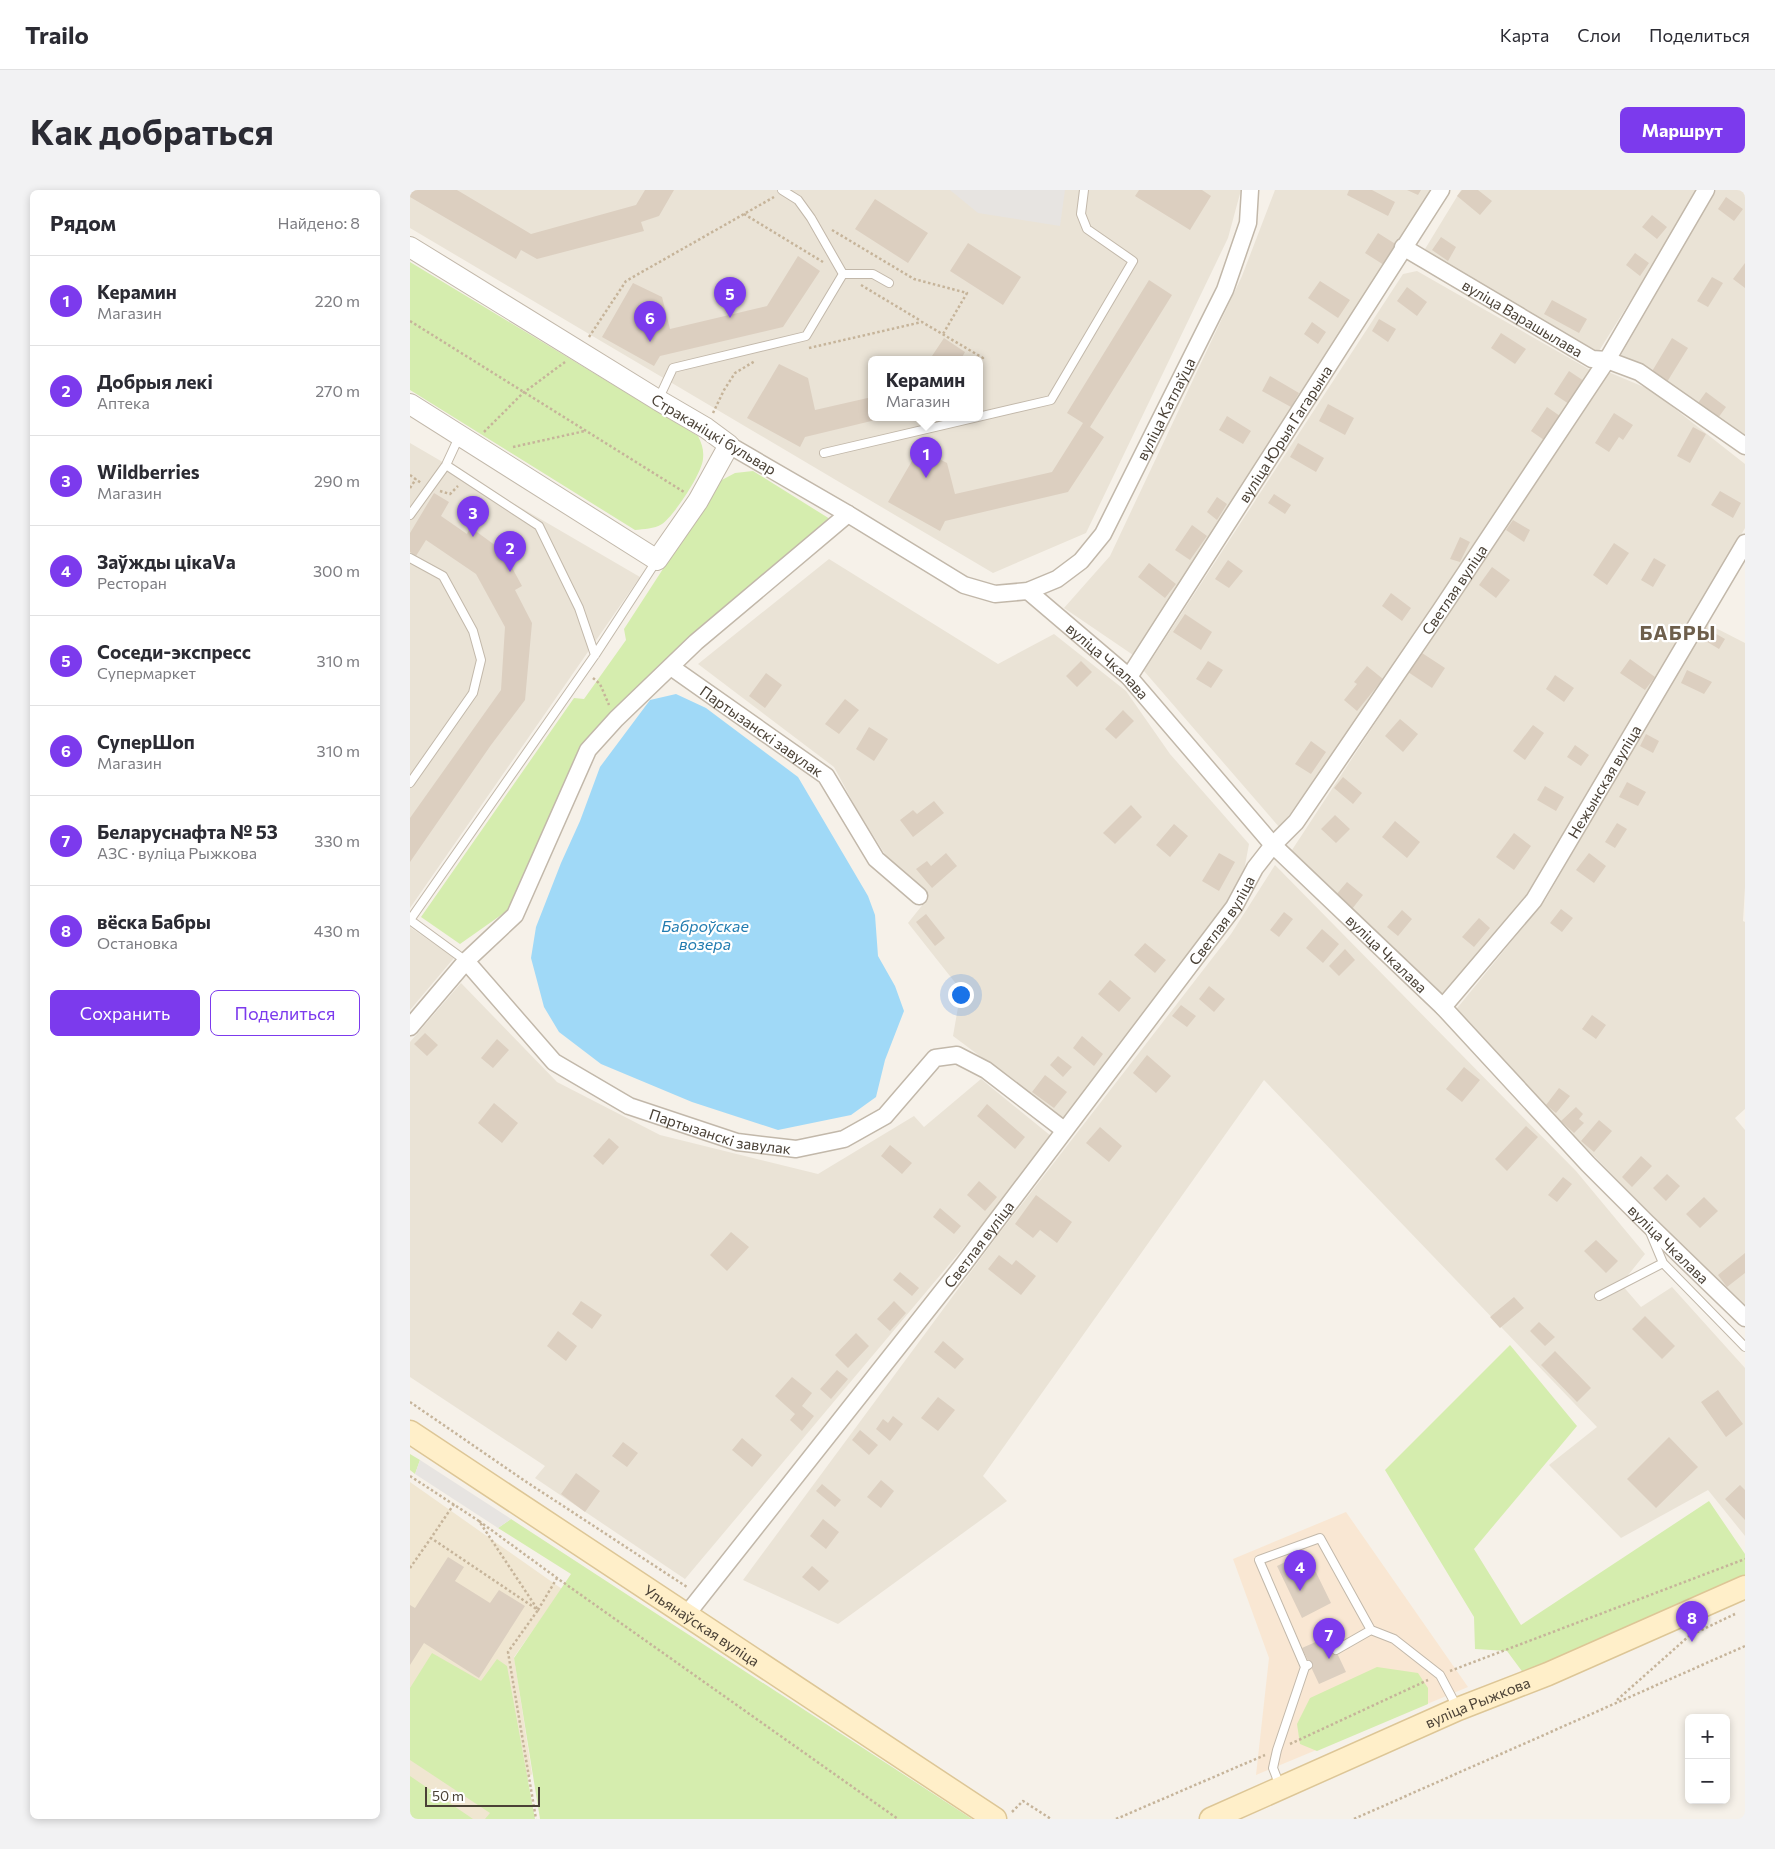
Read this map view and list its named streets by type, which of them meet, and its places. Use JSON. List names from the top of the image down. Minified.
{"streets":{"main road":["Ульянаўская вуліца","вуліца Рыжкова"],"street":["вуліца Варашылава","вуліца Катлаўца","вуліца Юрыя Гагарына","Страканіцкі бульвар","Светлая вуліца","вуліца Чкалава","Партызанскі завулак","Нежынская вуліца"]},"crossings":[["вуліца Варашылава","вуліца Юрыя Гагарына"],["вуліца Варашылава","Светлая вуліца"],["вуліца Катлаўца","Страканіцкі бульвар"],["вуліца Катлаўца","вуліца Чкалава"],["вуліца Юрыя Гагарына","вуліца Чкалава"],["Страканіцкі бульвар","вуліца Чкалава"],["Светлая вуліца","вуліца Чкалава"],["Светлая вуліца","Партызанскі завулак"],["Светлая вуліца","Ульянаўская вуліца"],["вуліца Чкалава","Нежынская вуліца"]],"districts":["БАБРЫ"],"water":["Баброўскае возера"],"scale_bar":"50 m","page":{"header":"Trailo","nav":["Карта","Слои","Поделиться"],"buttons":["Маршрут",["Сохранить","Поделиться"]],"title":"Как добраться","heading":["Рядом","Найдено: 8"],"list":[{"mark":"1","name":"Керамин","note":"Магазин","value":"220 m"},{"mark":"2","name":"Добрыя лекi","note":"Аптека","value":"270 m"},{"mark":"3","name":"Wildberries","note":"Магазин","value":"290 m"},{"mark":"4","name":"Заўжды цікаVа","note":"Ресторан","value":"300 m"},{"mark":"5","name":"Соседи-экспресс","note":"Супермаркет","value":"310 m"},{"mark":"6","name":"СуперШоп","note":"Магазин","value":"310 m"},{"mark":"7","name":"Беларуснафта № 53","note":"АЗС · вуліца Рыжкова","value":"330 m"},{"mark":"8","name":"вёска Бабры","note":"Остановка","value":"430 m"}],"pins":["5","6","1","3","2","4","8","7"],"popup":["Керамин","Магазин"],"map_buttons":["+","−"],"scale":"50 m"}}
